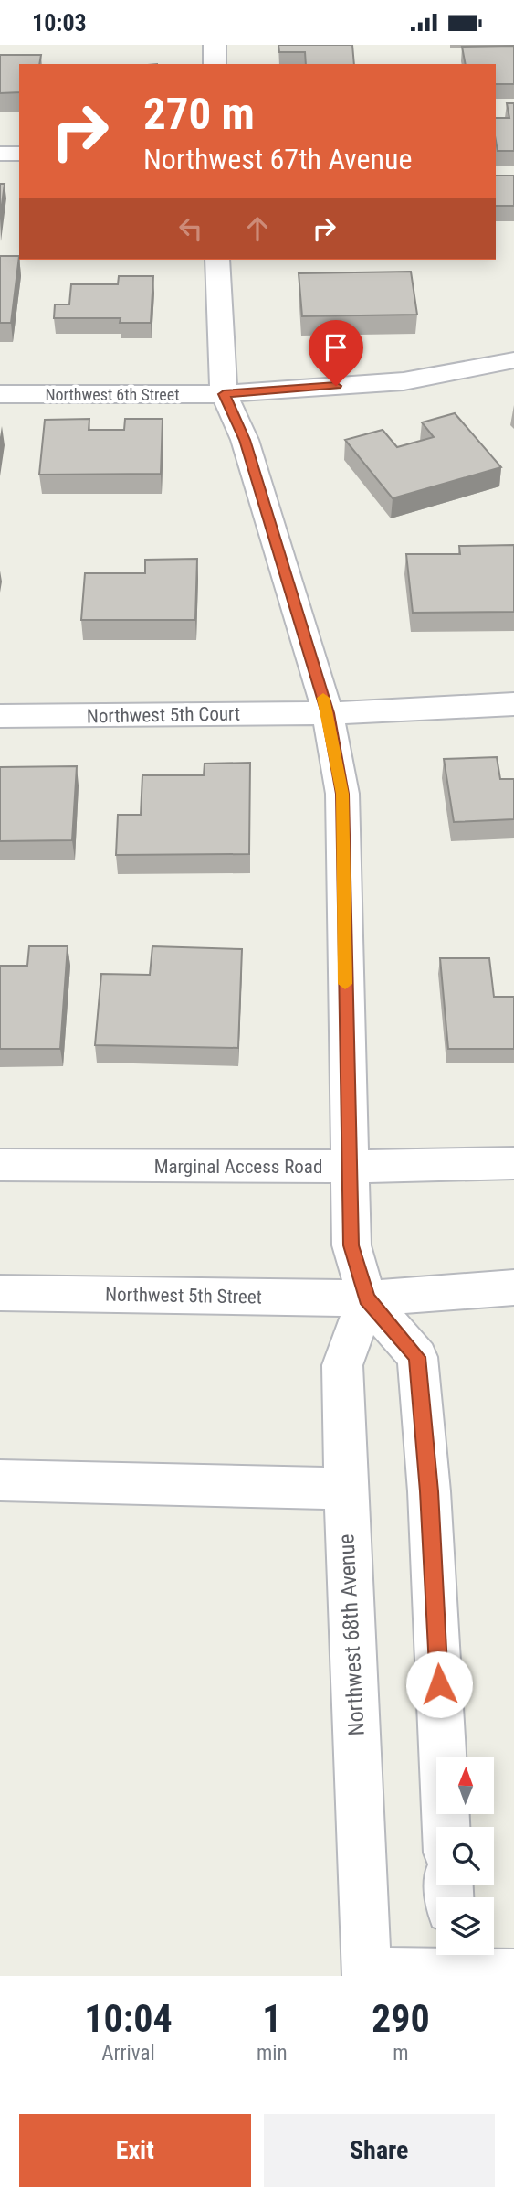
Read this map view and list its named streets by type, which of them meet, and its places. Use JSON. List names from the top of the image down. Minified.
{"streets":{"street":["Northwest 6th Street","Northwest 5th Court","Marginal Access Road","Northwest 5th Street","Northwest 68th Avenue"]},"crossings":[["Northwest 5th Street","Northwest 68th Avenue"]],"north":"top","page":{"status":"10:03","turn":["270 m","Northwest 67th Avenue"],"eta":["10:04","Arrival","1","min","290","m"],"buttons":["Exit","Share"]}}
